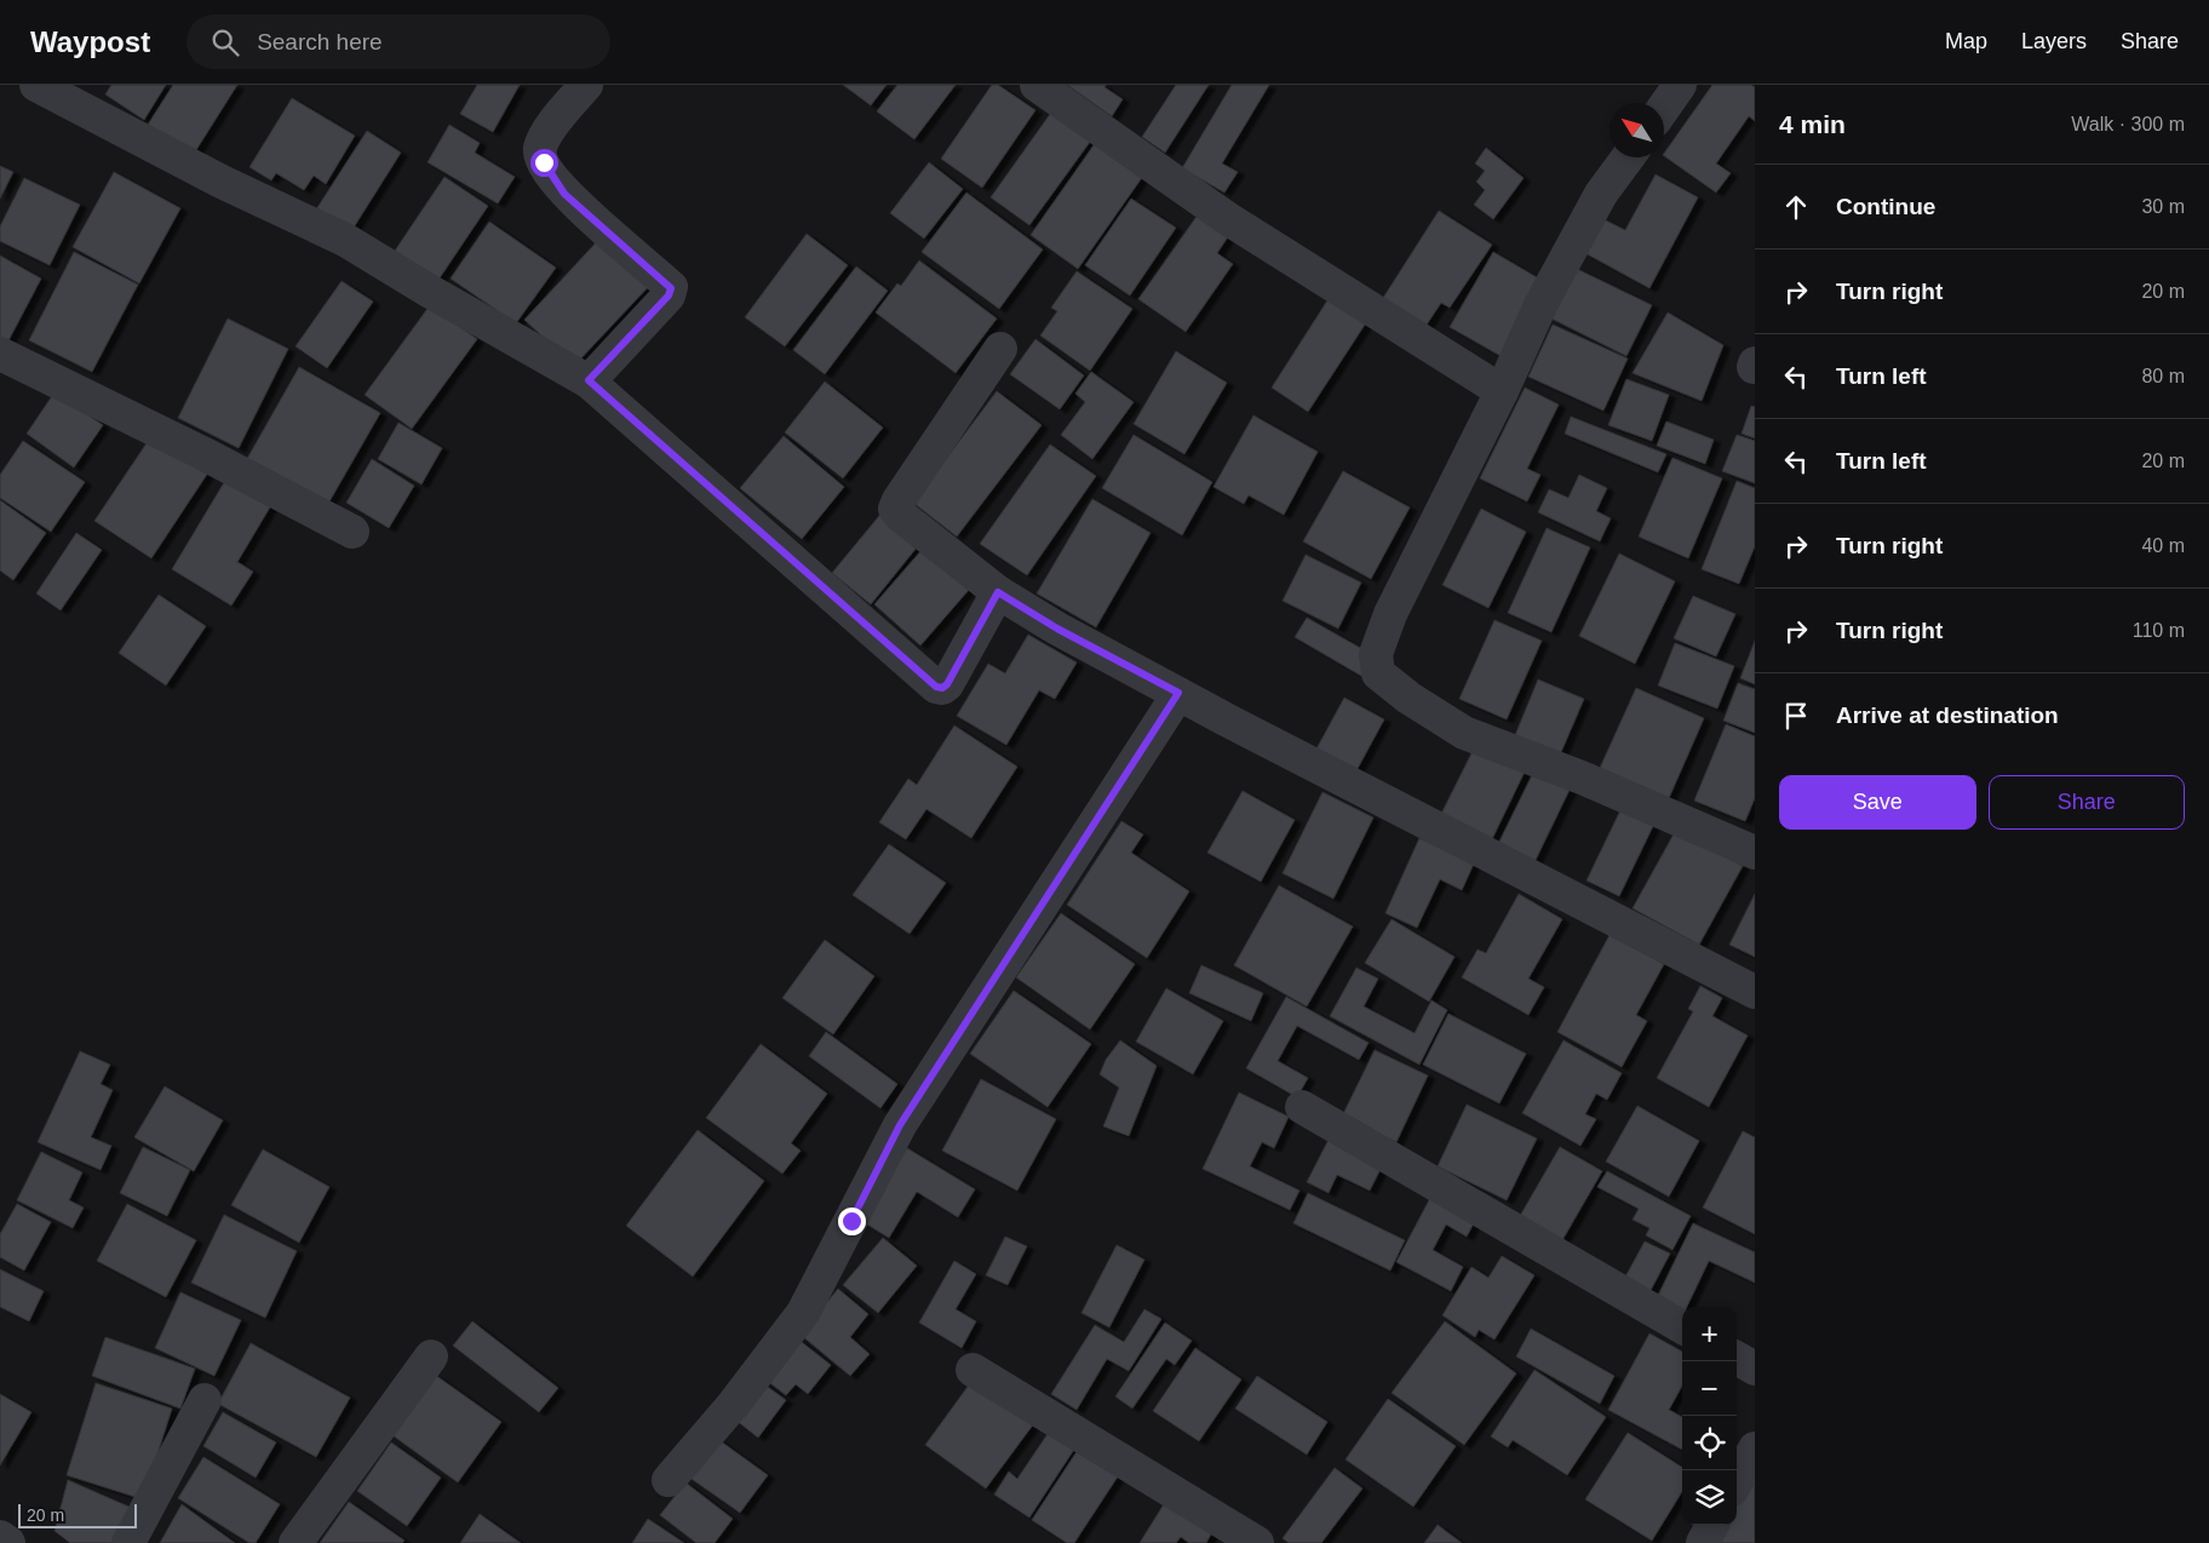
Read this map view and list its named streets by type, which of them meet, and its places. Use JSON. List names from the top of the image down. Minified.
{"scale_bar":"20 m","north":"top left","page":{"header":"Waypost","search":"Search here","nav":["Map","Layers","Share"],"heading":["4 min","Walk · 300 m"],"list":[["Continue","30 m"],["Turn right","20 m"],["Turn left","80 m"],["Turn left","20 m"],["Turn right","40 m"],["Turn right","110 m"],"Arrive at destination"],"buttons":["Save","Share"],"map_buttons":["+","−"],"scale":"20 m"}}
